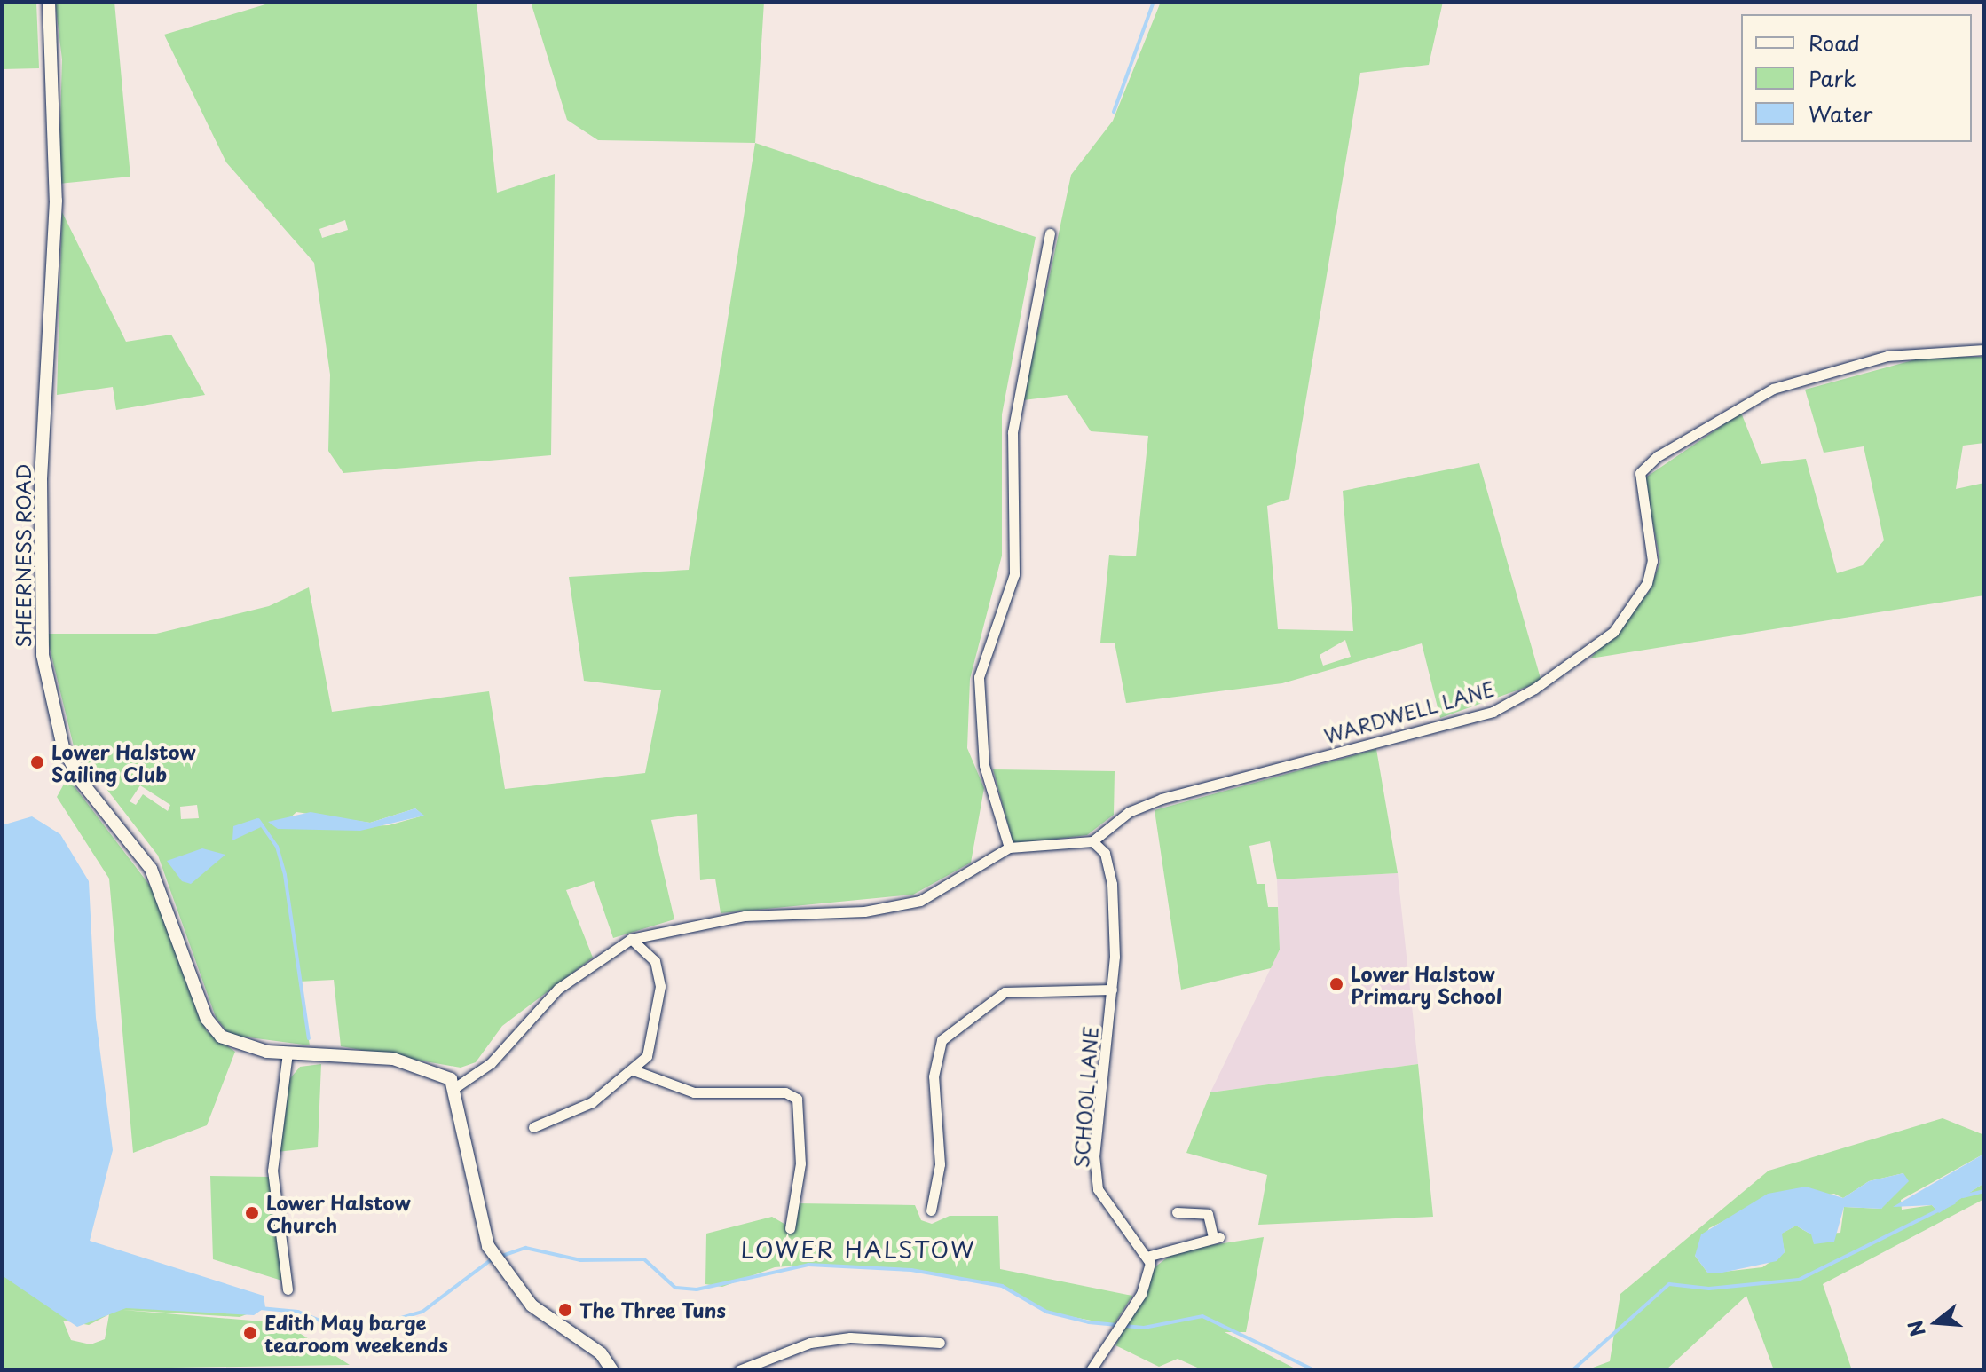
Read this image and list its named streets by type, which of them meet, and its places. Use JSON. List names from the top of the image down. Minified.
{"streets":{"street":["SHEERNESS ROAD","WARDWELL LANE","SCHOOL LANE"]},"crossings":[["WARDWELL LANE","SCHOOL LANE"]],"districts":["LOWER HALSTOW"],"places":["Lower Halstow Sailing Club","Lower Halstow Primary School","Lower Halstow Church","The Three Tuns","Edith May barge tearoom weekends"],"legend":["Road","Park","Water"],"north":"left"}
